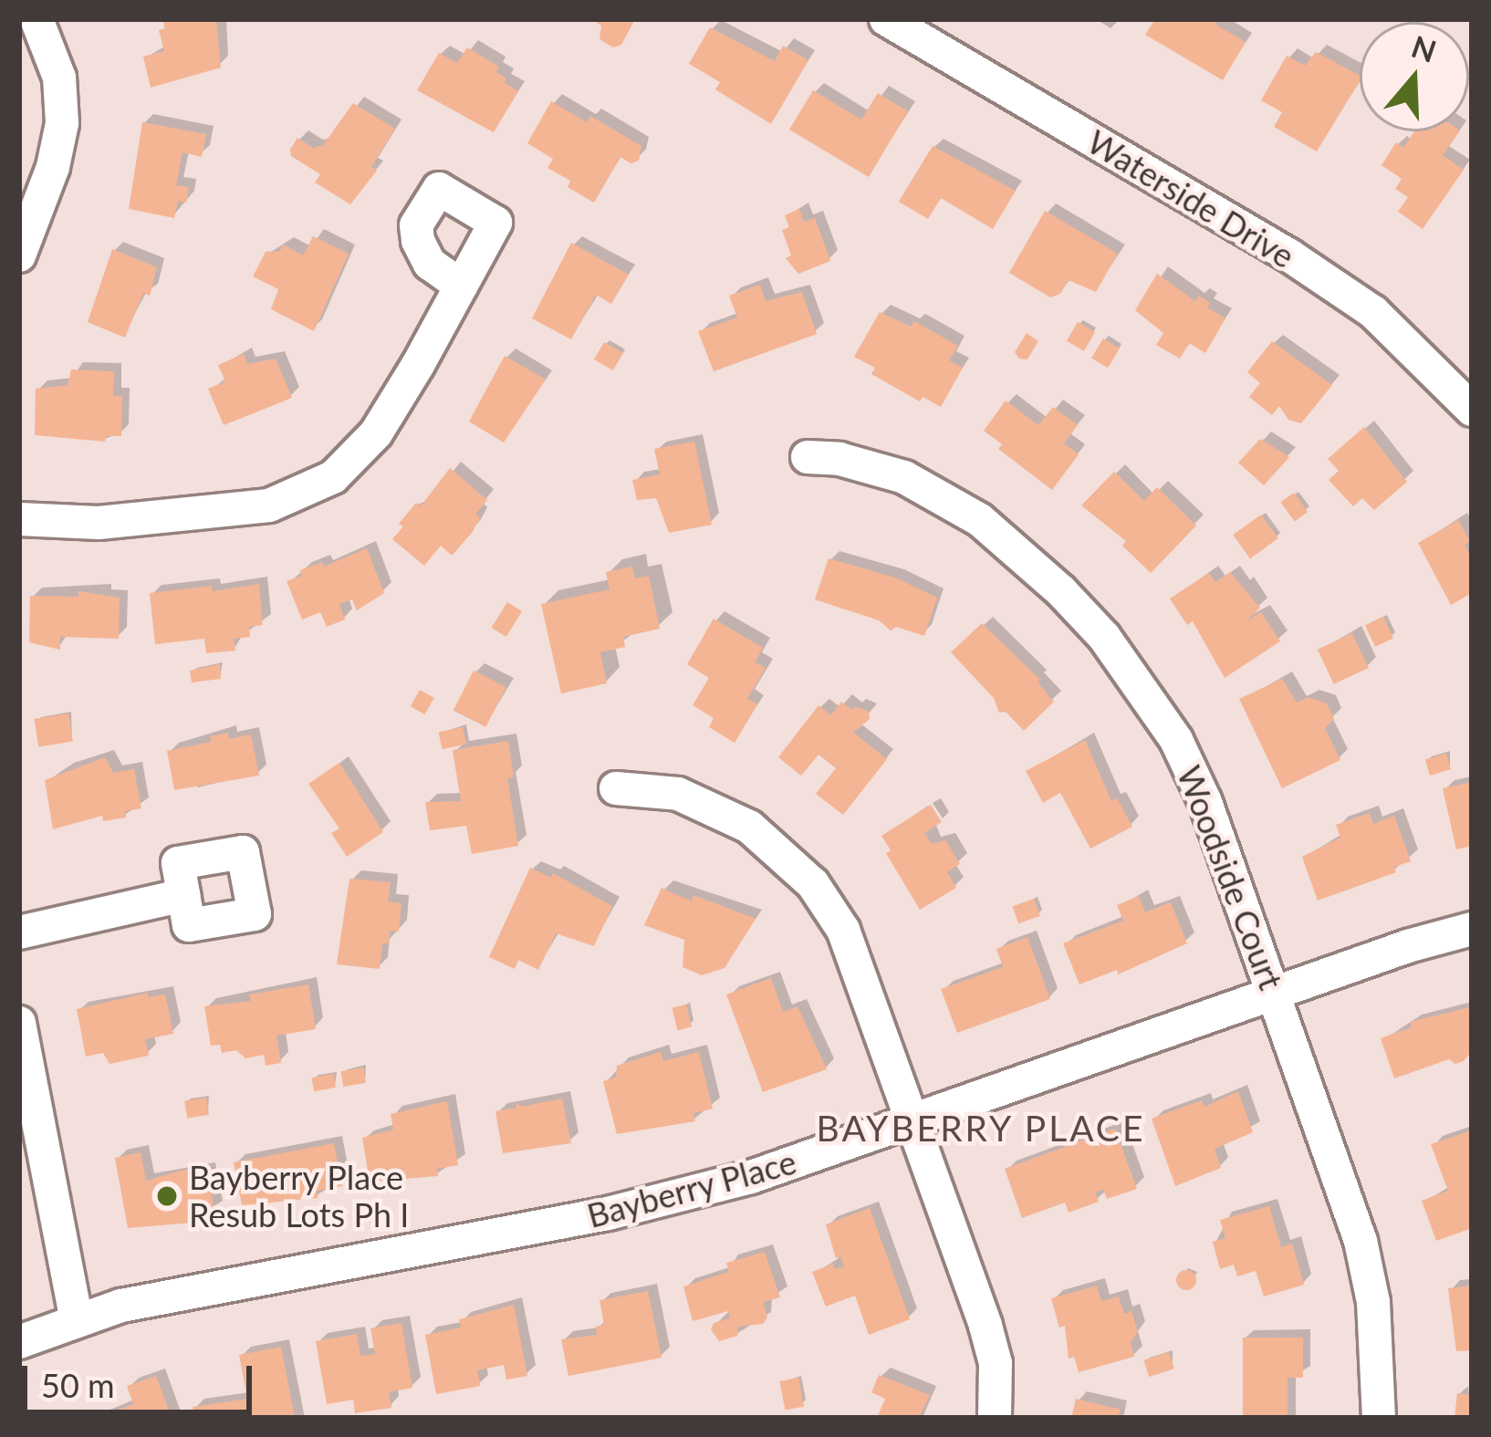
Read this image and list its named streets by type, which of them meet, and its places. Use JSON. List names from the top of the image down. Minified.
{"streets":{"street":["Waterside Drive","Woodside Court","Bayberry Place"]},"crossings":[["Woodside Court","Bayberry Place"]],"districts":["BAYBERRY PLACE"],"places":["Bayberry Place Resub Lots Ph I"],"scale_bar":"50 m","north":"top"}
